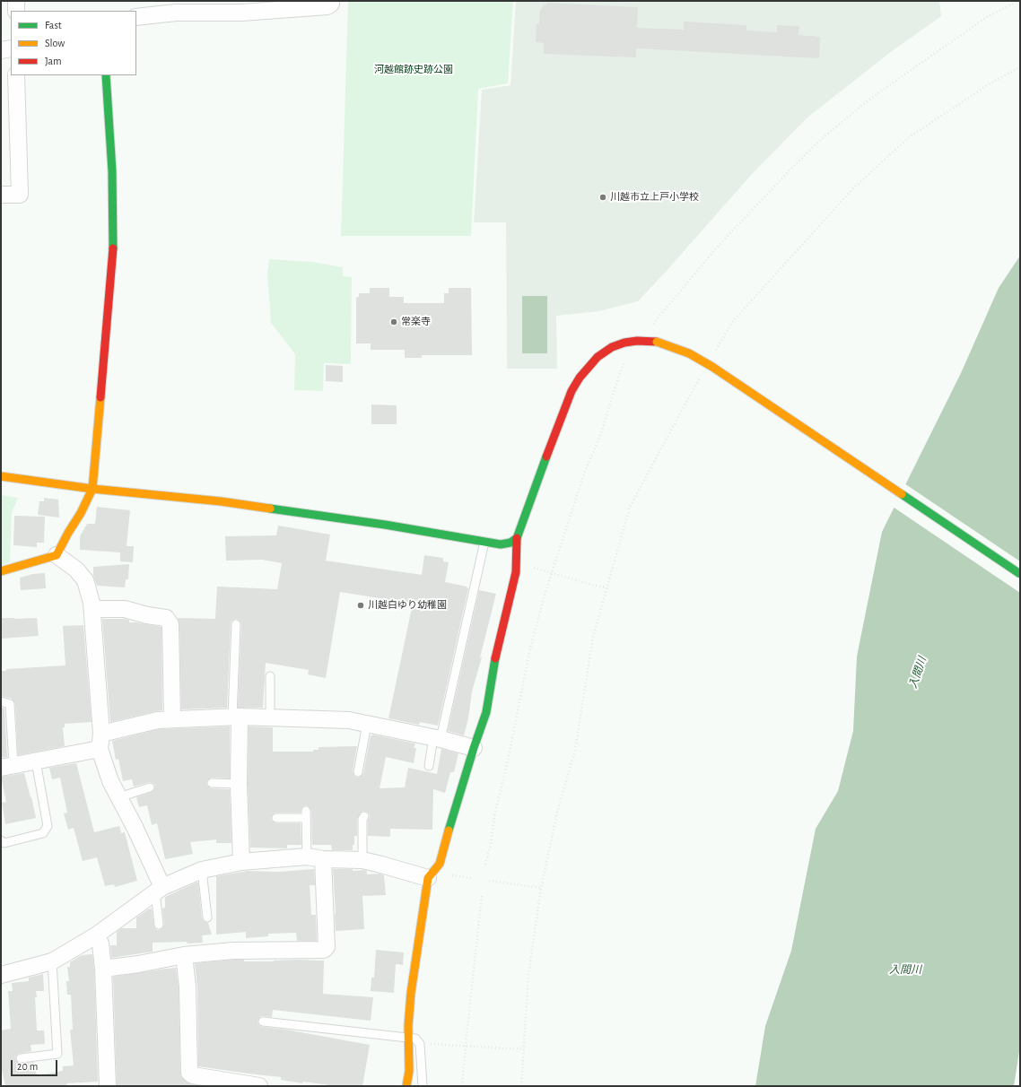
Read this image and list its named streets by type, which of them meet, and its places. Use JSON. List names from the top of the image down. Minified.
{"water":["入間川"],"parks":["河越館跡史跡公園"],"places":["川越市立上戸小学校","常楽寺","川越白ゆり幼稚園"],"legend":["Fast","Slow","Jam"],"scale_bar":"20 m"}
